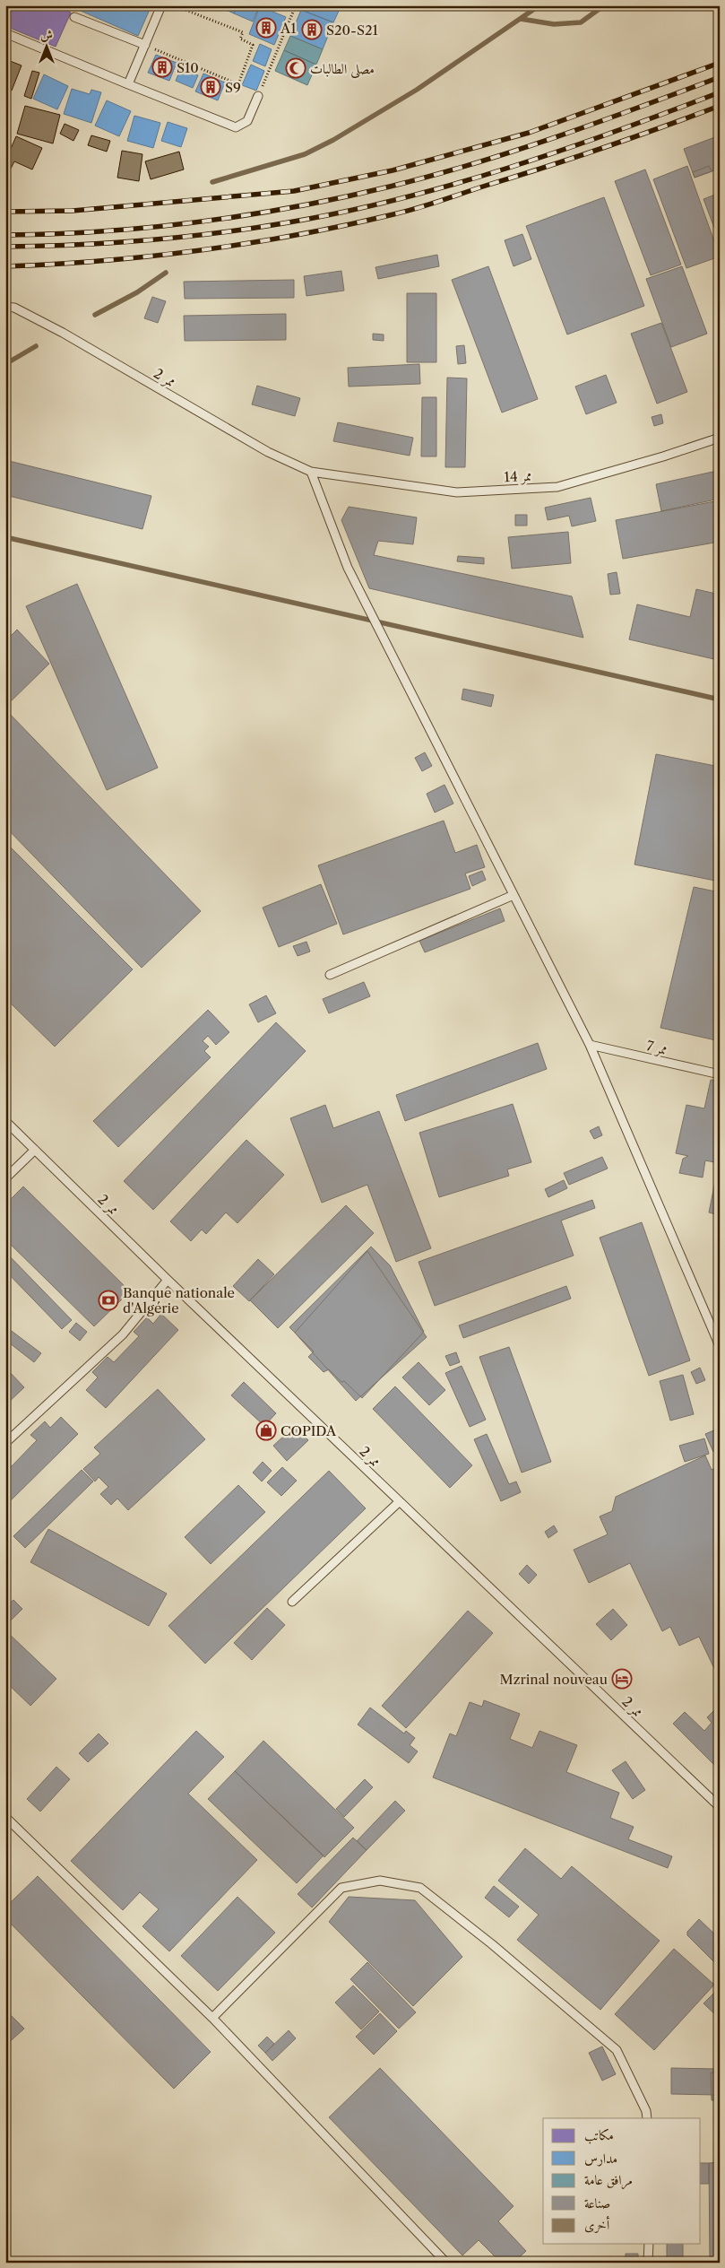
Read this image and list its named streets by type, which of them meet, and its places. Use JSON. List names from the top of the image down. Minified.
{"streets":{"lane":["ممر 2","ممر 14","ممر 7"]},"crossings":[["ممر 2","ممر 14"]],"places":{"building":["A1","S20-S21","S10","S9"],"mosque":["مصلى الطالبات"],"bank":["Banque nationale d'Algérie"],"shop":["COPIDA"],"hotel":["Mzrinal nouveau"]},"legend":["مكاتب","مدارس","مرافق عامة","صناعة","أخرى"],"north":"top"}
